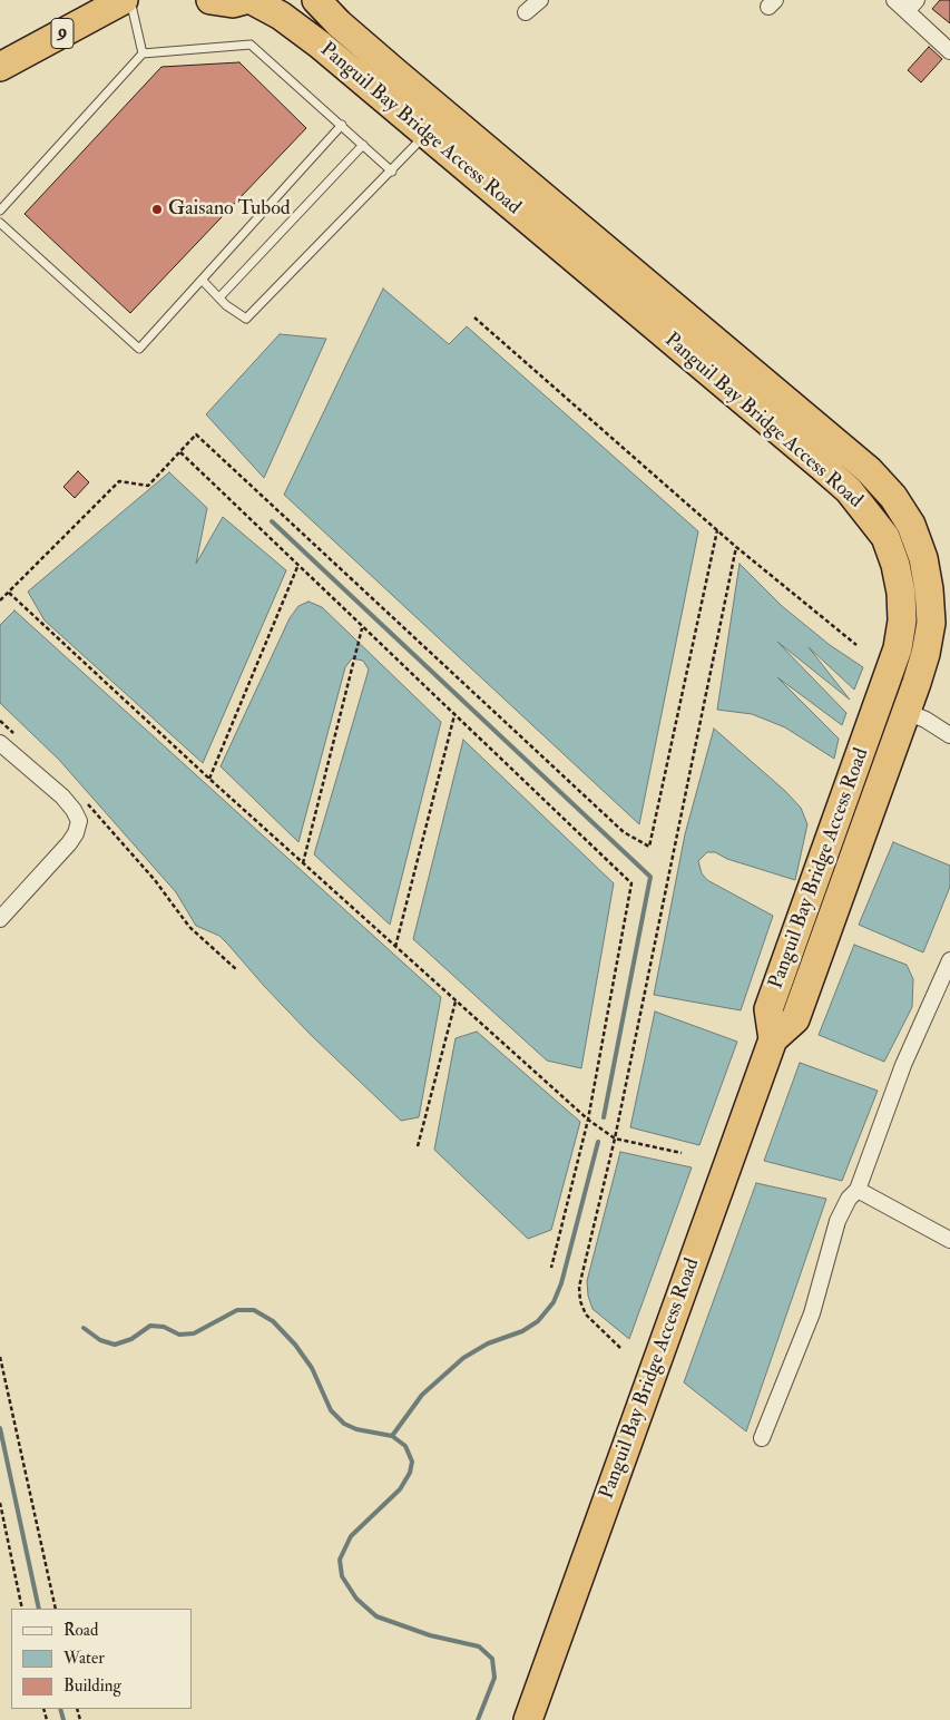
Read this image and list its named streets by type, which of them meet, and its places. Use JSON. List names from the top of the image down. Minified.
{"streets":{"highway":["9","Panguil Bay Bridge Access Road"]},"places":["Gaisano Tubod"],"legend":["Road","Water","Building"]}
